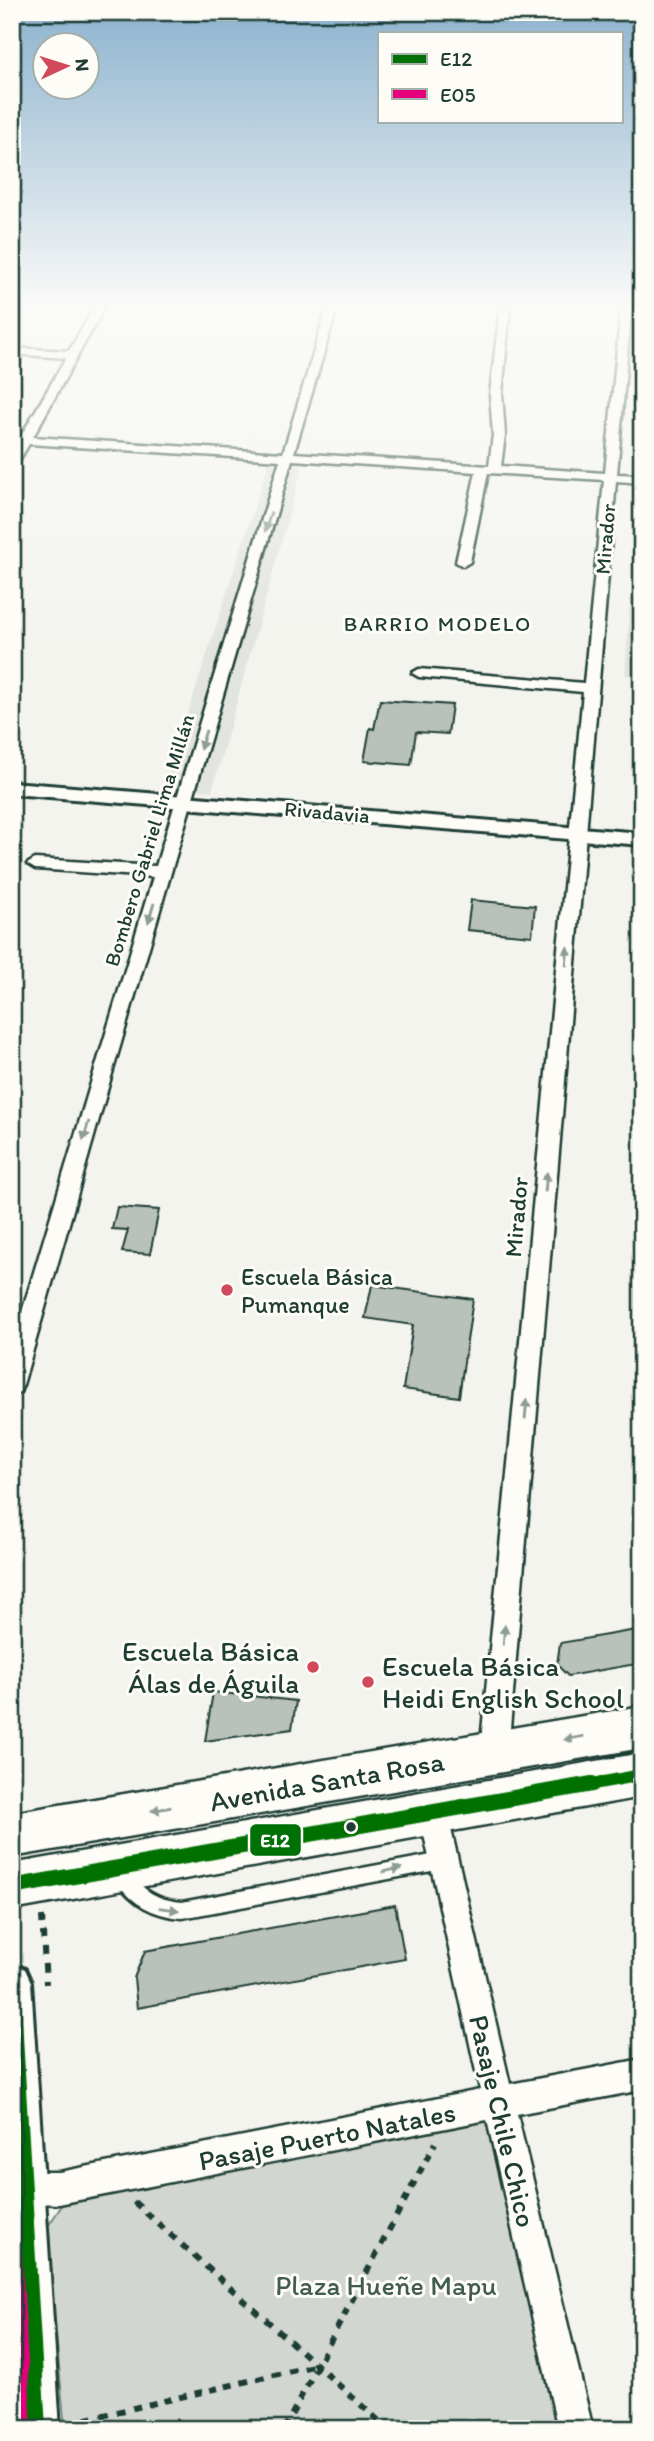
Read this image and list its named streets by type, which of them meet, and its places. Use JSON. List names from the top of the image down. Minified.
{"streets":{"main road":["Avenida Santa Rosa"],"street":["Mirador","Rivadavia","Bombero Gabriel Lima Millán","Pasaje Chile Chico","Pasaje Puerto Natales"]},"crossings":[["Mirador","Rivadavia"],["Mirador","Avenida Santa Rosa"],["Rivadavia","Bombero Gabriel Lima Millán"],["Avenida Santa Rosa","Pasaje Chile Chico"],["Pasaje Chile Chico","Pasaje Puerto Natales"]],"one_way":["Mirador","Bombero Gabriel Lima Millán"],"districts":["BARRIO MODELO"],"parks":["Plaza Hueñe Mapu"],"places":["Escuela Básica Pumanque","Escuela Básica Álas de Águila","Escuela Básica Heidi English School"],"lines":["transit line E12","transit line E05"],"legend":["E12","E05"],"north":"right"}
